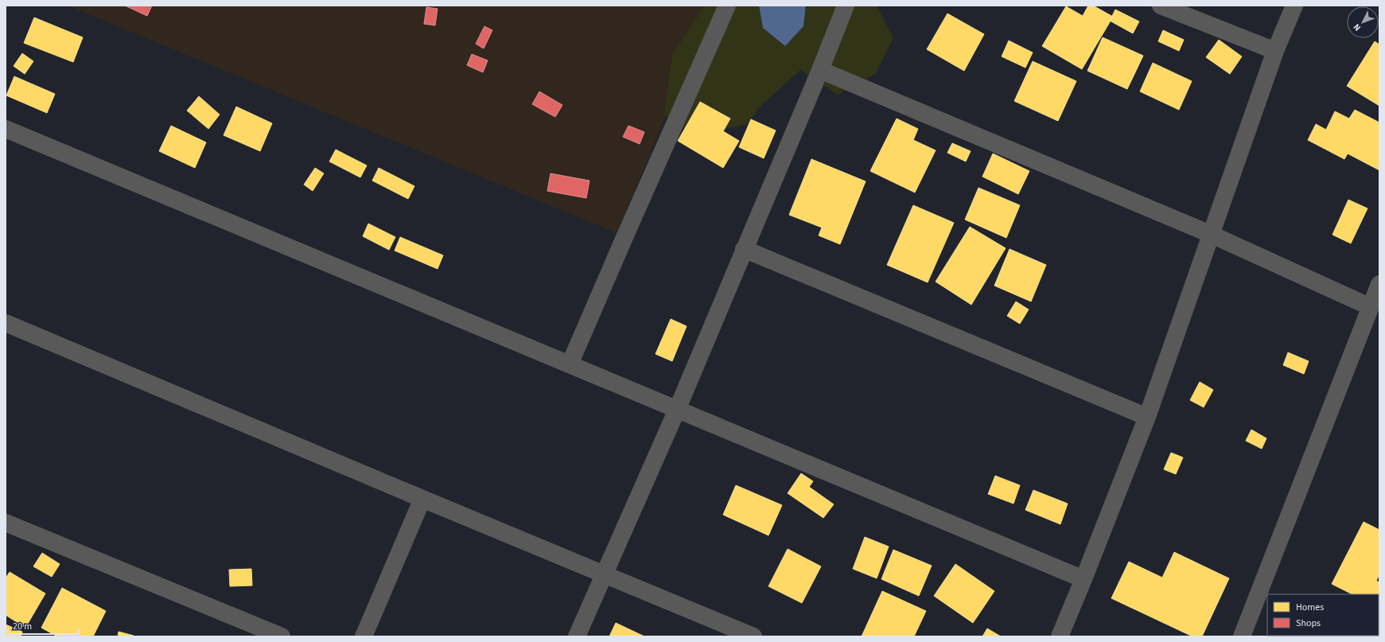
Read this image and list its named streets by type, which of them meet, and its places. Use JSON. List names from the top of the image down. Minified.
{"legend":["Homes","Shops"],"scale_bar":"20 m","north":"bottom left"}
